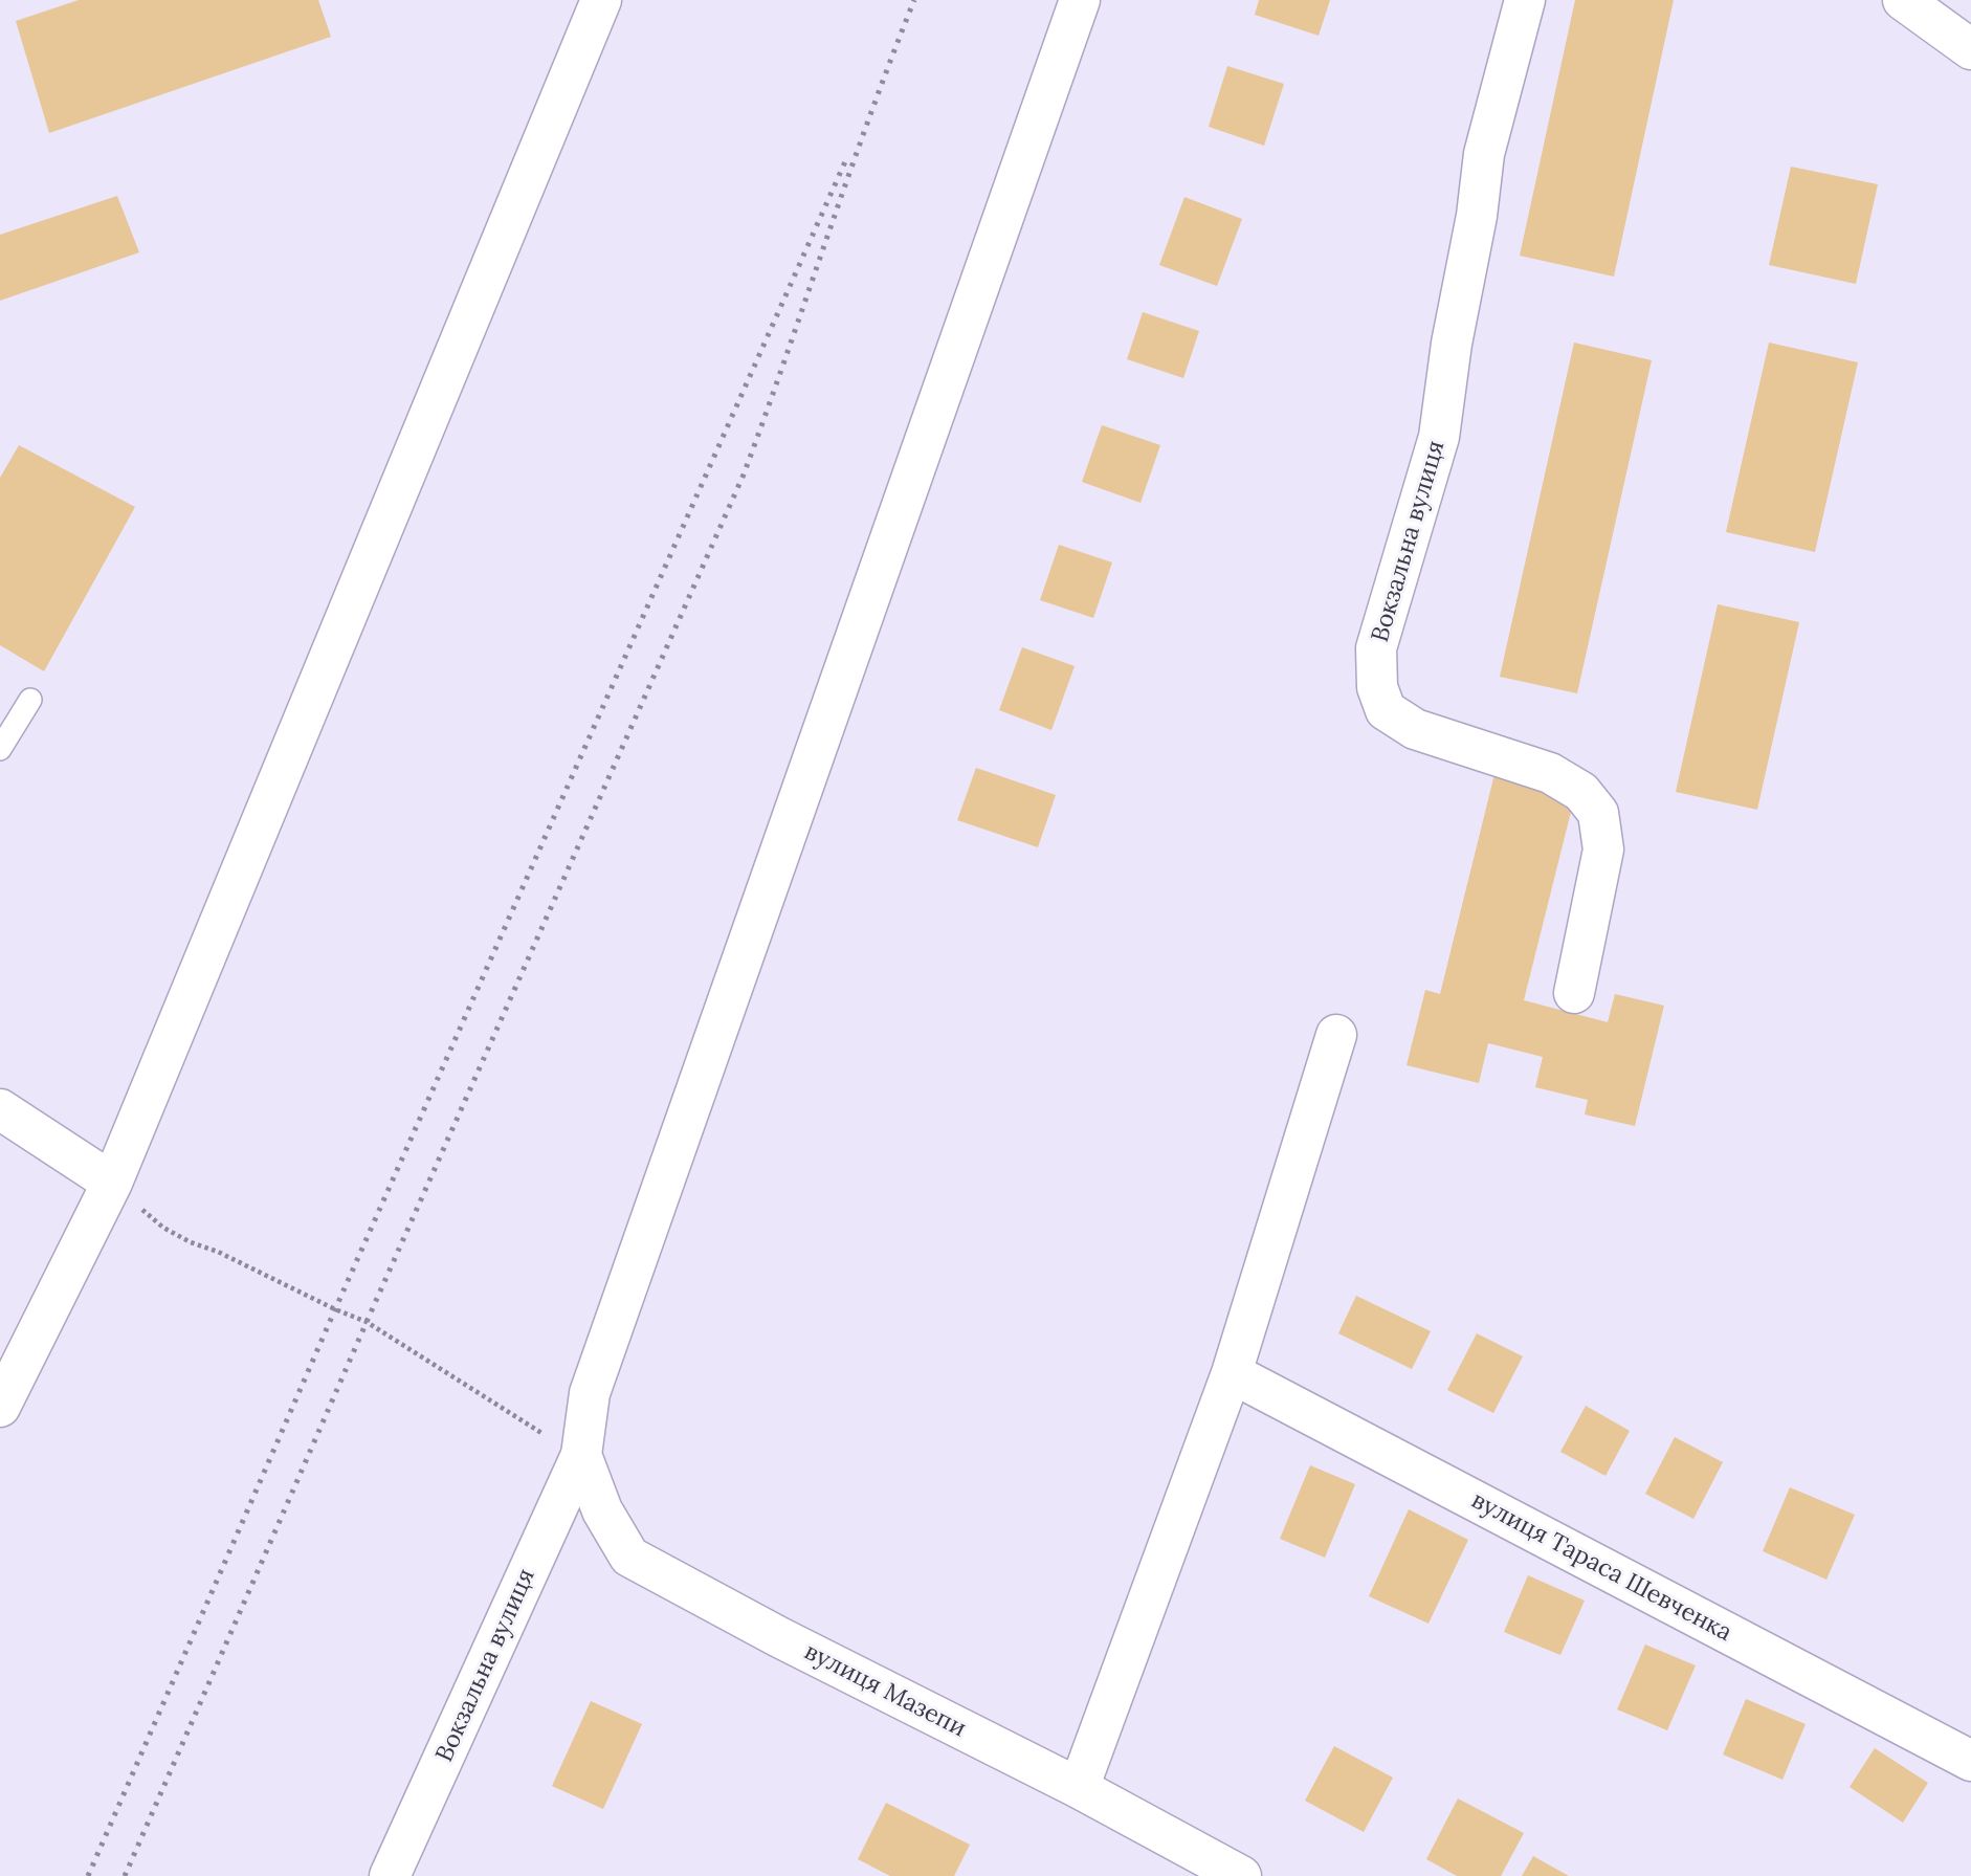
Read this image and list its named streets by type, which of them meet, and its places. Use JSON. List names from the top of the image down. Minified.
{"streets":{"street":["Вокзальна вулиця","вулиця Тараса Шевченка","вулиця Мазепи"]},"crossings":[["Вокзальна вулиця","вулиця Мазепи"]]}
